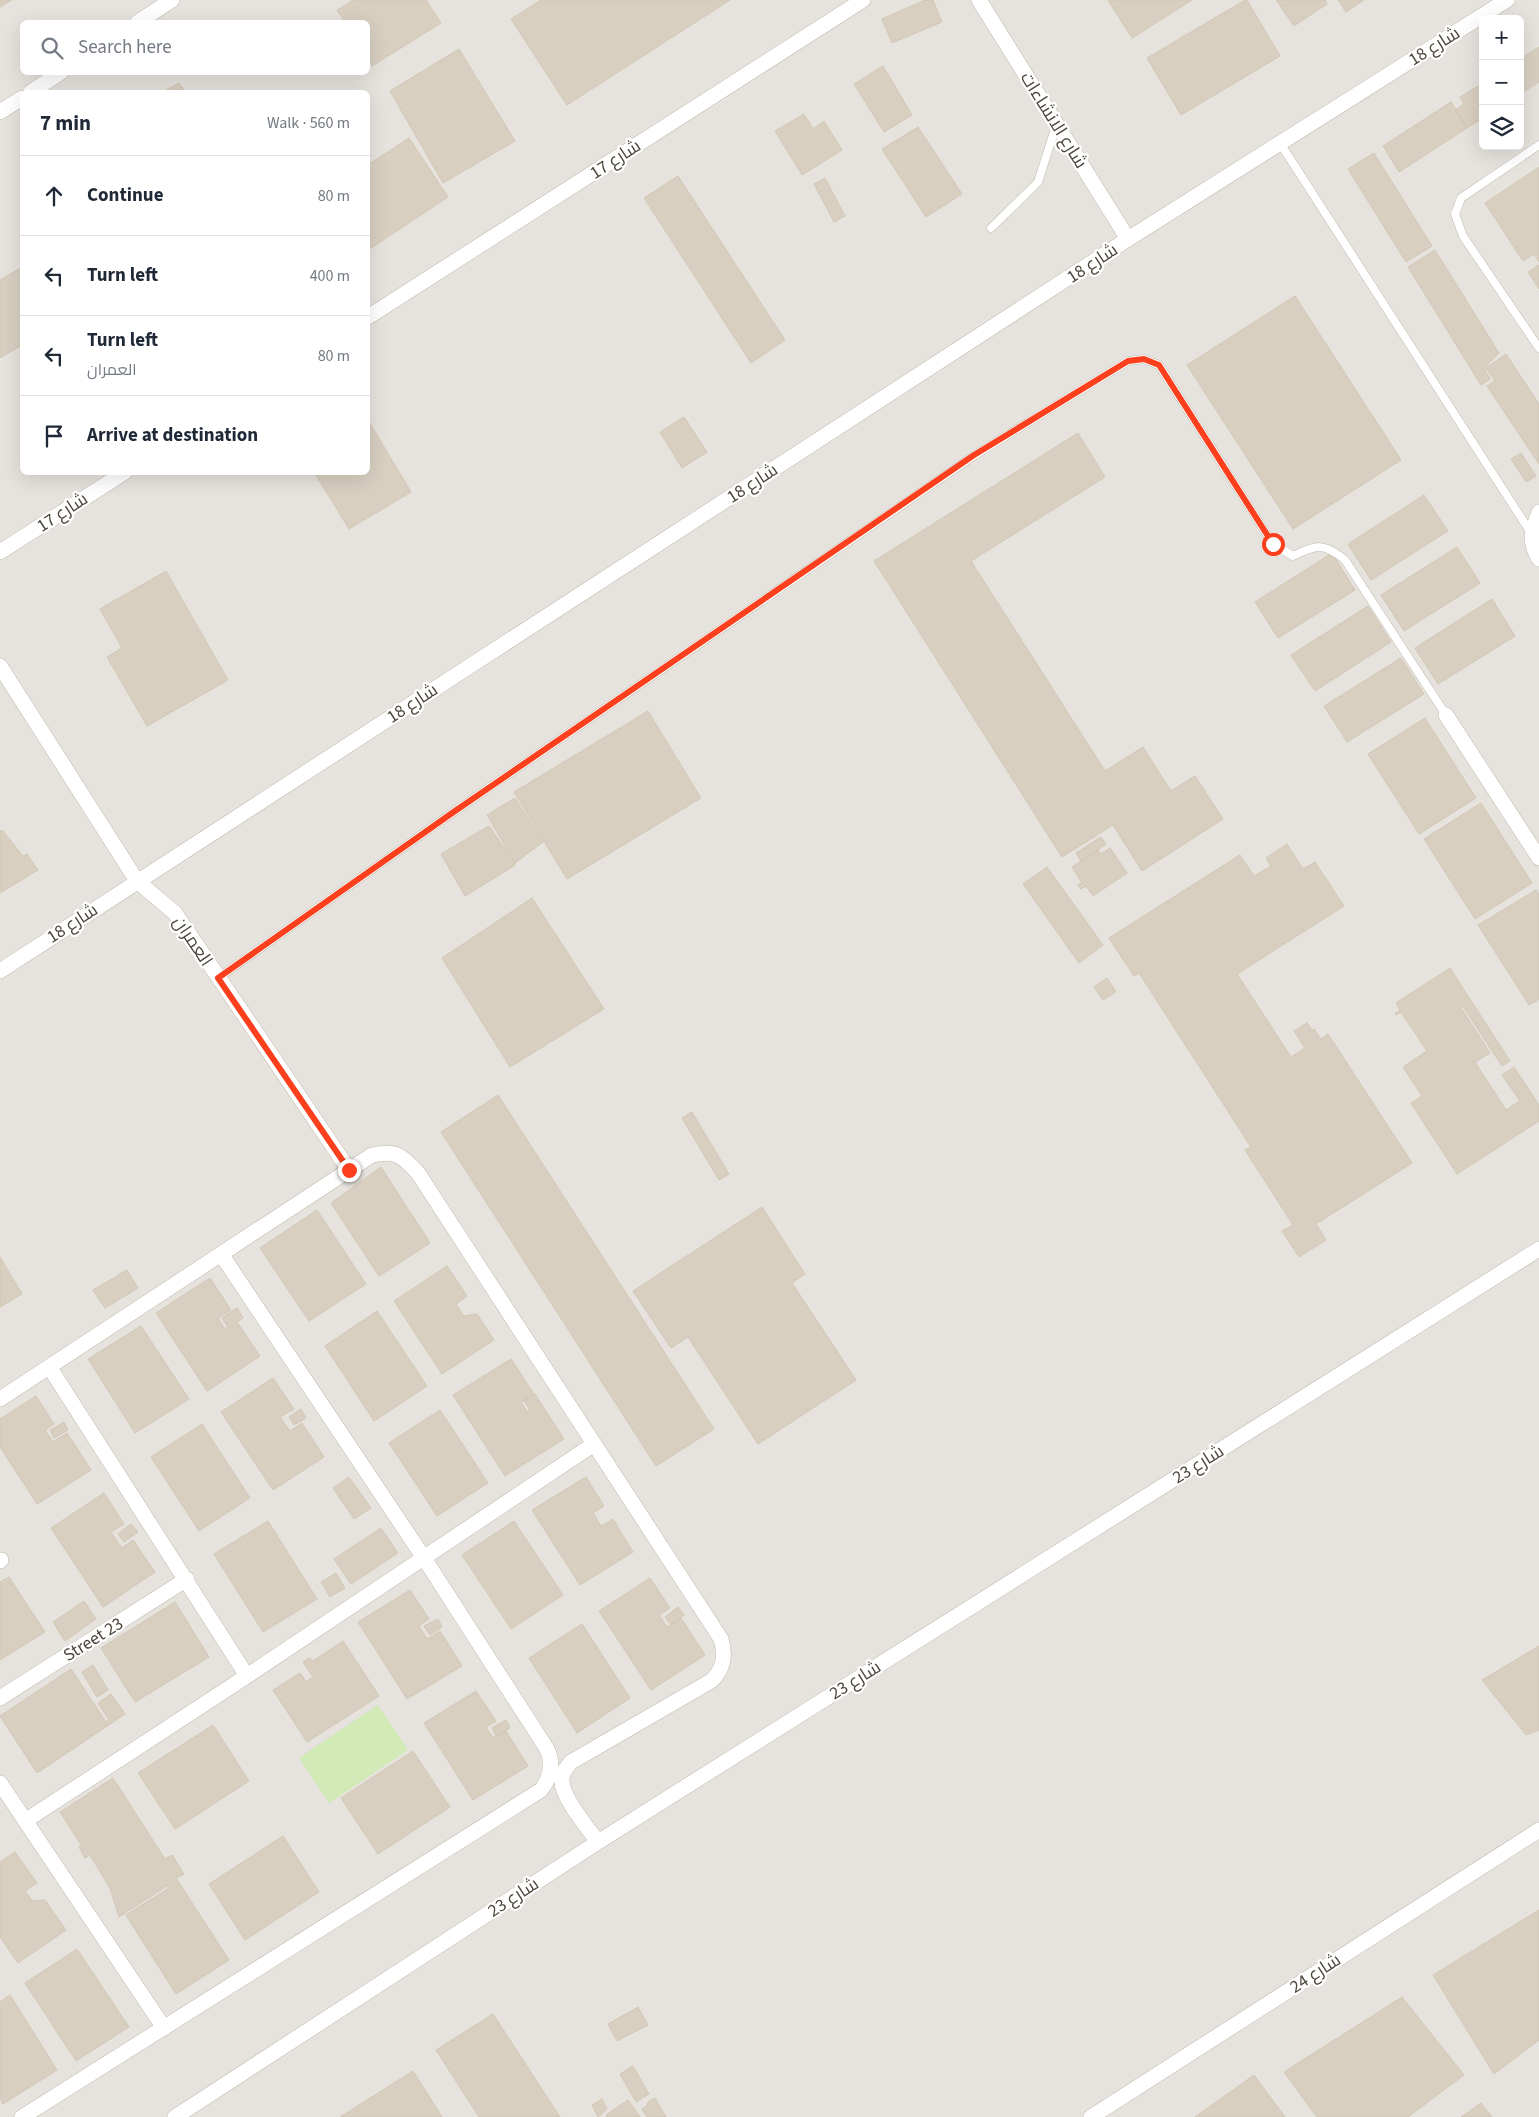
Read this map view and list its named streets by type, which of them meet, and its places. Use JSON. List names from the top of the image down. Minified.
{"streets":{"street":["شارع 18","شارع الانشاءات","شارع 17","العمران","شارع 23","Street 23","شارع 24"]},"crossings":[["شارع 18","شارع الانشاءات"],["شارع 18","العمران"]],"page":{"map_buttons":["+","−"],"search":"Search here","heading":["7 min","Walk · 560 m"],"list":[["Continue","80 m"],["Turn left","400 m"],["Turn left","العمران","80 m"],"Arrive at destination"]}}
